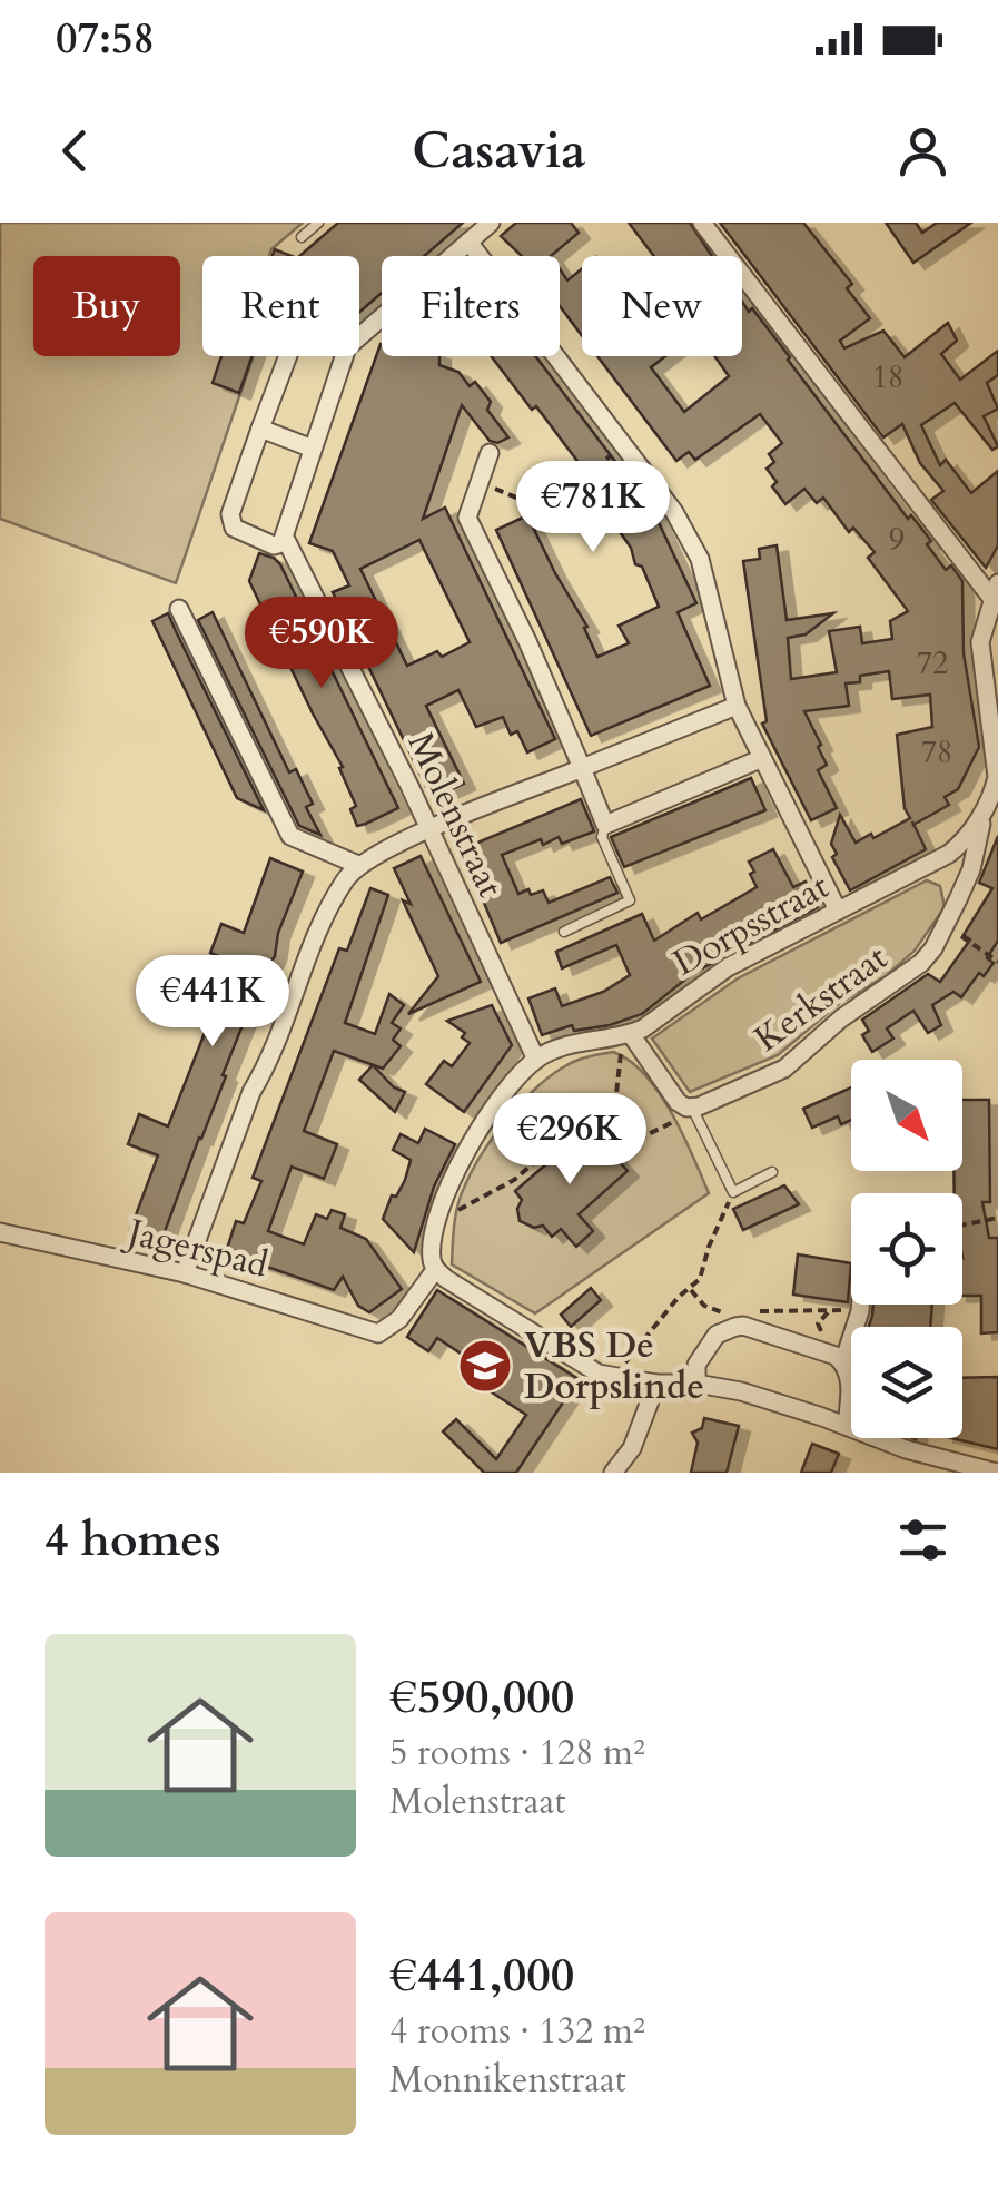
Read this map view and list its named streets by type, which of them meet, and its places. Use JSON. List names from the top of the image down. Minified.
{"streets":{"street":["Molenstraat","Dorpsstraat","Kerkstraat","Jagerspad"]},"crossings":[["Molenstraat","Dorpsstraat"],["Dorpsstraat","Kerkstraat"]],"places":{"school or university":["VBS De Dorpslinde"]},"house_numbers":["18","9","72","78"],"north":"bottom right","page":{"status":"07:58","header":"Casavia","chip":["Buy","Rent","Filters","New"],"price":["€781K","€590K","€441K","€296K"],"heading":"4 homes","list":[{"name":"€590,000","note":"5 rooms · 128 m² · Molenstraat"},{"name":"€441,000","note":"4 rooms · 132 m² · Monnikenstraat"}]}}
